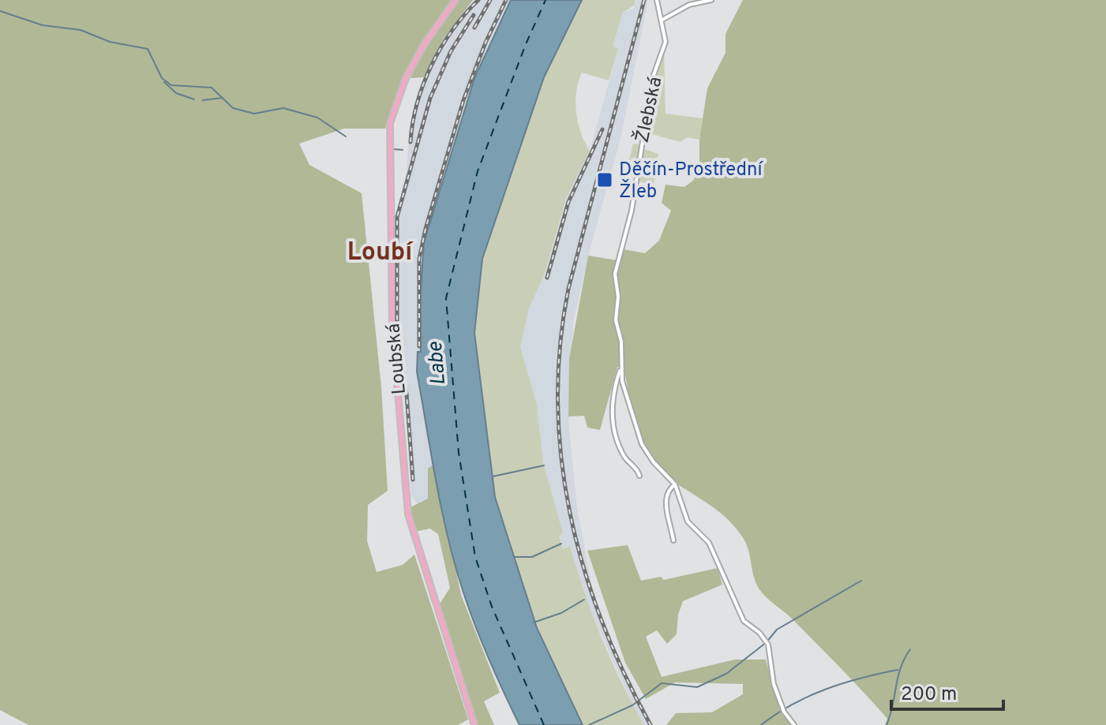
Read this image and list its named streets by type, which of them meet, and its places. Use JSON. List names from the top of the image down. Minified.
{"streets":{"main road":["Loubská"],"street":["Žlebská"]},"districts":["Loubí"],"water":["Labe"],"places":{"transit":["Děčín-Prostřední Žleb"]},"scale_bar":"200 m"}
